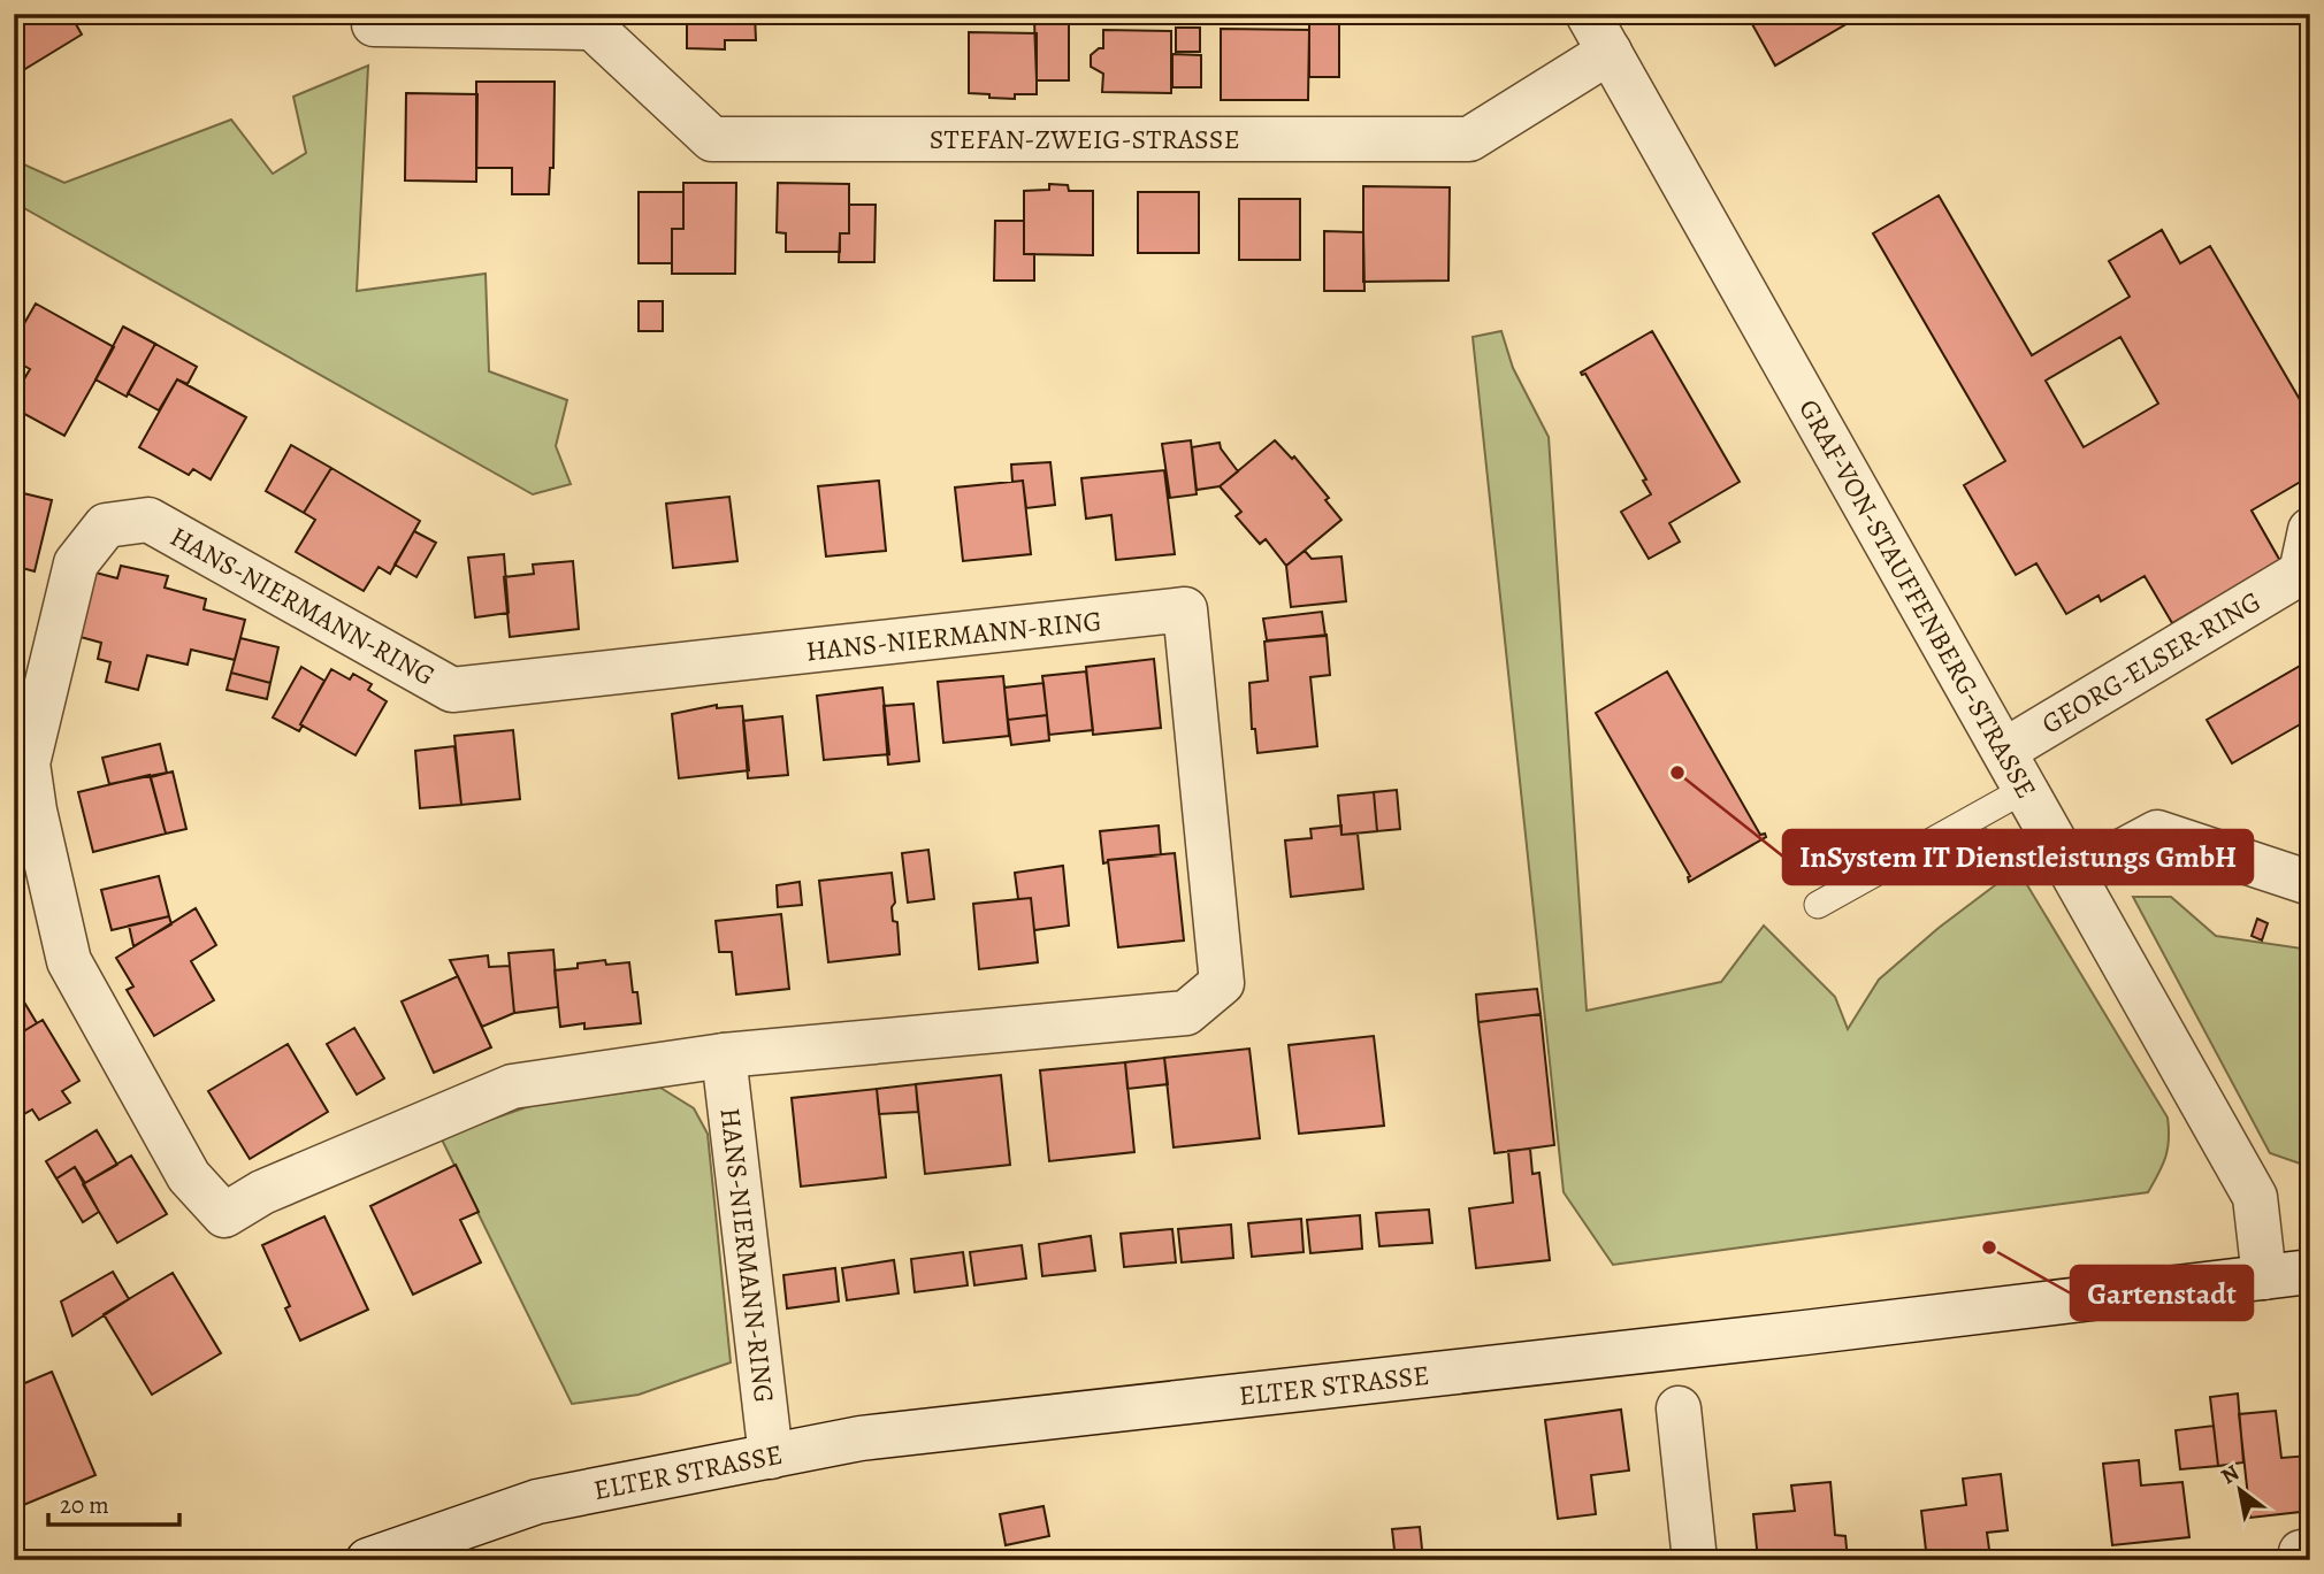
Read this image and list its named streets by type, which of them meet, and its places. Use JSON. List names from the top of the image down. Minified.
{"streets":{"street":["STEFAN-ZWEIG-STRASSE","GRAF-VON-STAUFFENBERG-STRASSE","HANS-NIERMANN-RING","GEORG-ELSER-RING","ELTER STRASSE"]},"crossings":[["STEFAN-ZWEIG-STRASSE","GRAF-VON-STAUFFENBERG-STRASSE"],["GRAF-VON-STAUFFENBERG-STRASSE","GEORG-ELSER-RING"],["GRAF-VON-STAUFFENBERG-STRASSE","ELTER STRASSE"],["HANS-NIERMANN-RING","ELTER STRASSE"]],"places":["InSystem IT Dienstleistungs GmbH","Gartenstadt"],"scale_bar":"20 m","north":"top left"}
